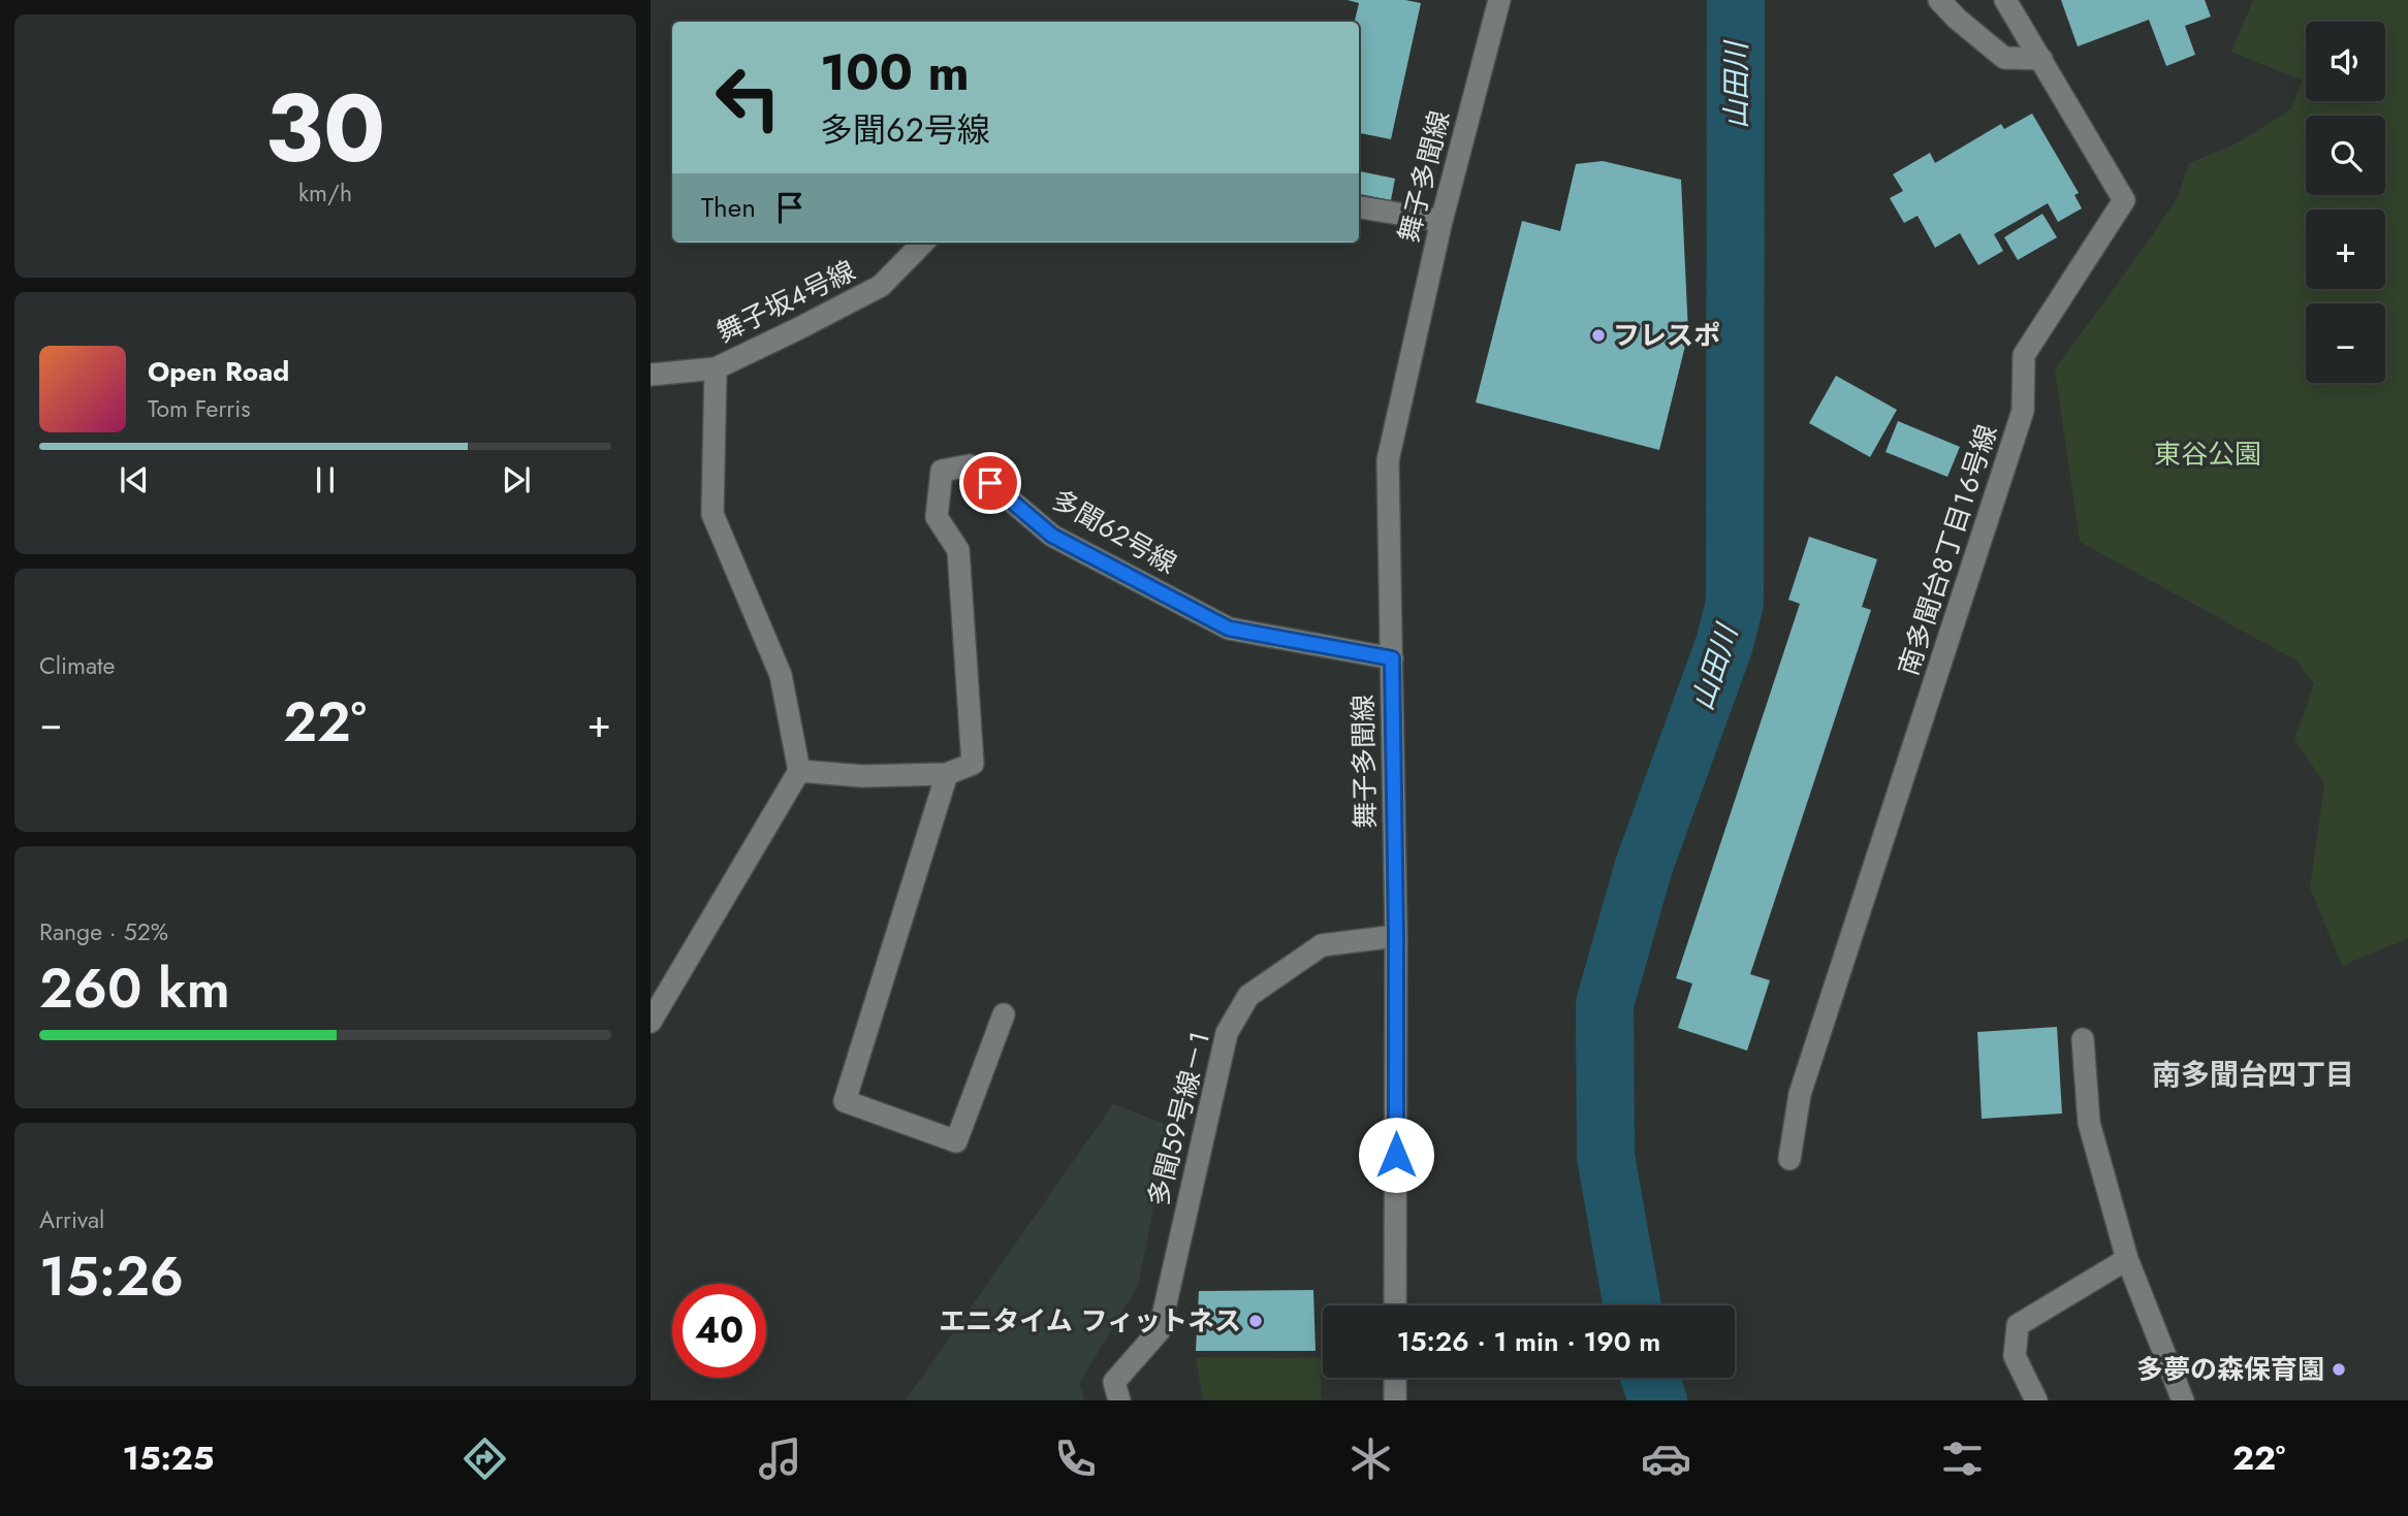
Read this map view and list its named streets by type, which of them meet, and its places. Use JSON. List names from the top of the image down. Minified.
{"streets":{"street":["舞子多聞線","舞子坂４号線","多聞６２号線","南多聞台８丁目１６号線","多聞５９号線－１"]},"crossings":[["舞子多聞線","多聞６２号線"],["舞子多聞線","多聞５９号線－１"]],"districts":["南多聞台四丁目"],"water":["山田川"],"parks":["東谷公園"],"places":["フレスポ","エニタイム フィットネス","多夢の森保育園"],"page":{"tile":[["30","km/h"],"Climate",["Range · 52%","260 km"],["Arrival","15:26"]],"map_buttons":["+","−"],"turn":["100 m","多聞６２号線"],"then":"Then","song":["Open Road","Tom Ferris"],"heat":["−","22°","+"],"limit":"40","trip":"15:26 · 1 min · 190 m","tabs":["15:25","22°"]}}
